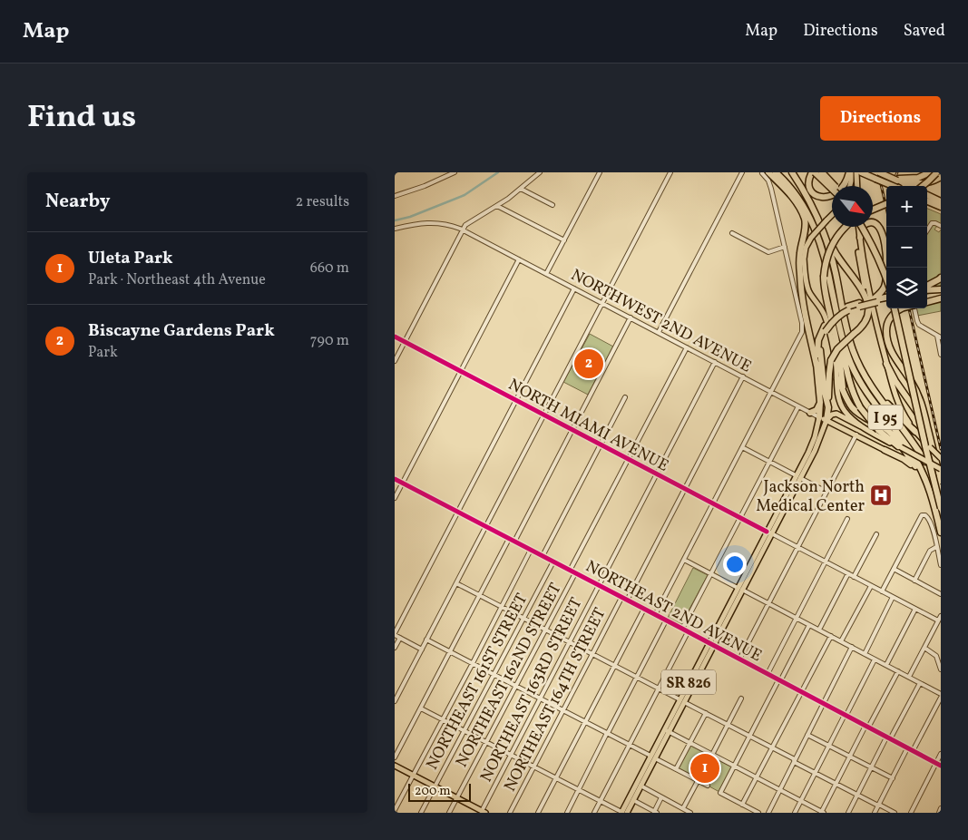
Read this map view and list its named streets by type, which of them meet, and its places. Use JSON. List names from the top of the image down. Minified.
{"streets":{"highway":["I 95","SR 826"],"main road":["NORTHWEST 2ND AVENUE"],"street":["NORTH MIAMI AVENUE","NORTHEAST 2ND AVENUE","NORTHEAST 162ND STREET","NORTHEAST 161ST STREET","NORTHEAST 163RD STREET","NORTHEAST 164TH STREET"]},"crossings":[["NORTHWEST 2ND AVENUE","NORTHEAST 162ND STREET"],["NORTHWEST 2ND AVENUE","SR 826"],["NORTHWEST 2ND AVENUE","NORTHEAST 163RD STREET"],["NORTHWEST 2ND AVENUE","NORTHEAST 164TH STREET"],["NORTH MIAMI AVENUE","NORTHEAST 162ND STREET"],["NORTH MIAMI AVENUE","SR 826"],["NORTH MIAMI AVENUE","NORTHEAST 163RD STREET"],["NORTH MIAMI AVENUE","NORTHEAST 164TH STREET"],["NORTHEAST 2ND AVENUE","NORTHEAST 162ND STREET"],["NORTHEAST 2ND AVENUE","NORTHEAST 161ST STREET"],["NORTHEAST 2ND AVENUE","SR 826"],["NORTHEAST 2ND AVENUE","NORTHEAST 163RD STREET"],["NORTHEAST 2ND AVENUE","NORTHEAST 164TH STREET"]],"places":{"hospital":["Jackson North Medical Center"]},"scale_bar":"200 m","north":"bottom right","page":{"header":"Map","nav":["Map","Directions","Saved"],"title":"Find us","buttons":"Directions","heading":["Nearby","2 results"],"map_buttons":["+","−"],"list":[{"mark":"1","name":"Uleta Park","note":"Park · Northeast 4th Avenue","value":"660 m"},{"mark":"2","name":"Biscayne Gardens Park","note":"Park","value":"790 m"}],"pins":["2","1"],"scale":"200 m"}}
